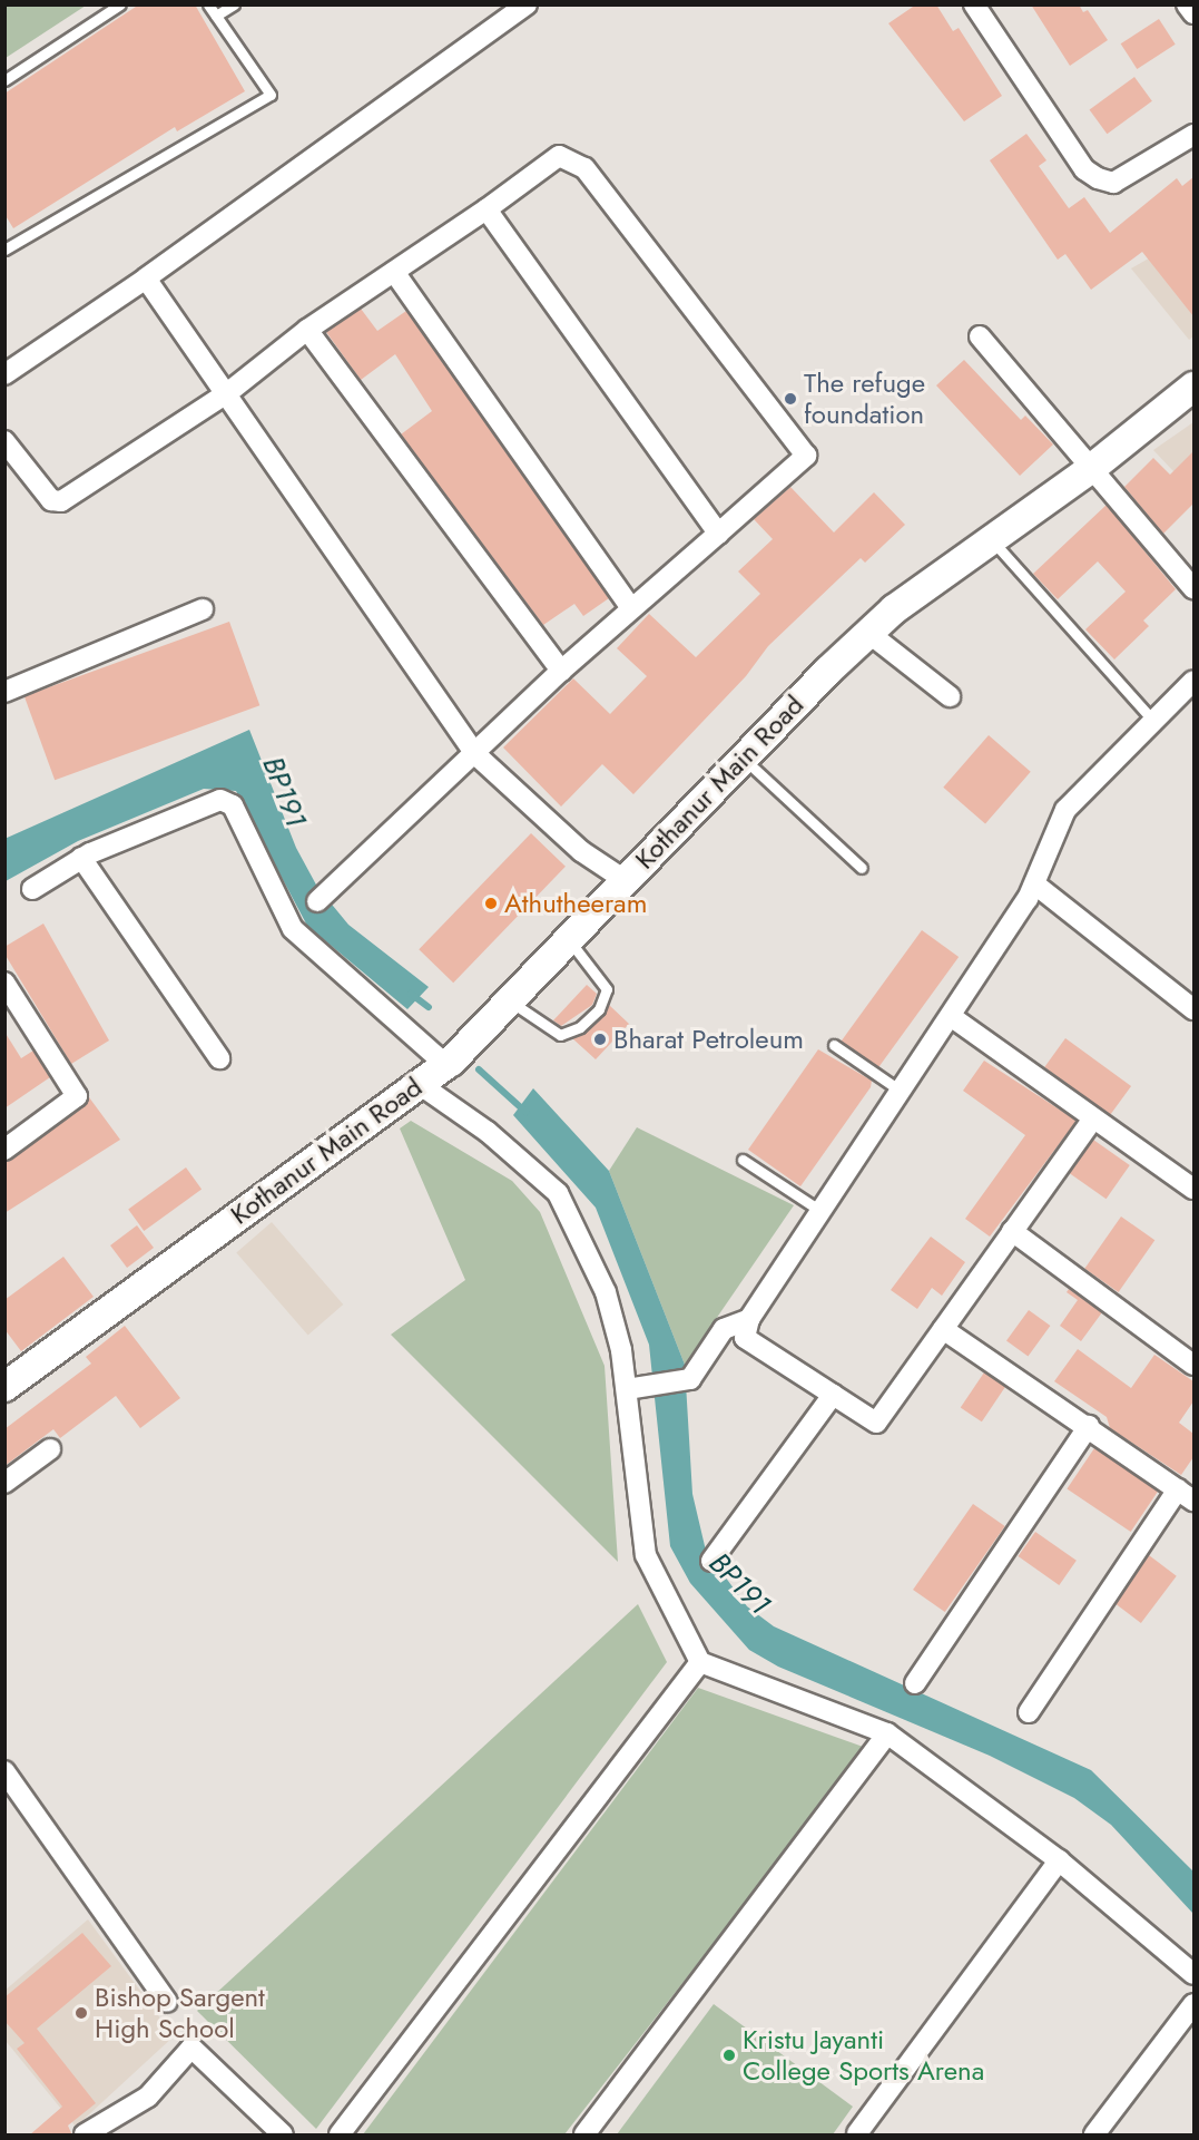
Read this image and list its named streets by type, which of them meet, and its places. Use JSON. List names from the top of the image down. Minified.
{"streets":{"main road":["Kothanur Main Road"]},"water":["BP191"],"places":["The refuge foundation","Athutheeram","Bharat Petroleum","Bishop Sargent High School","Kristu Jayanti College Sports Arena"]}
